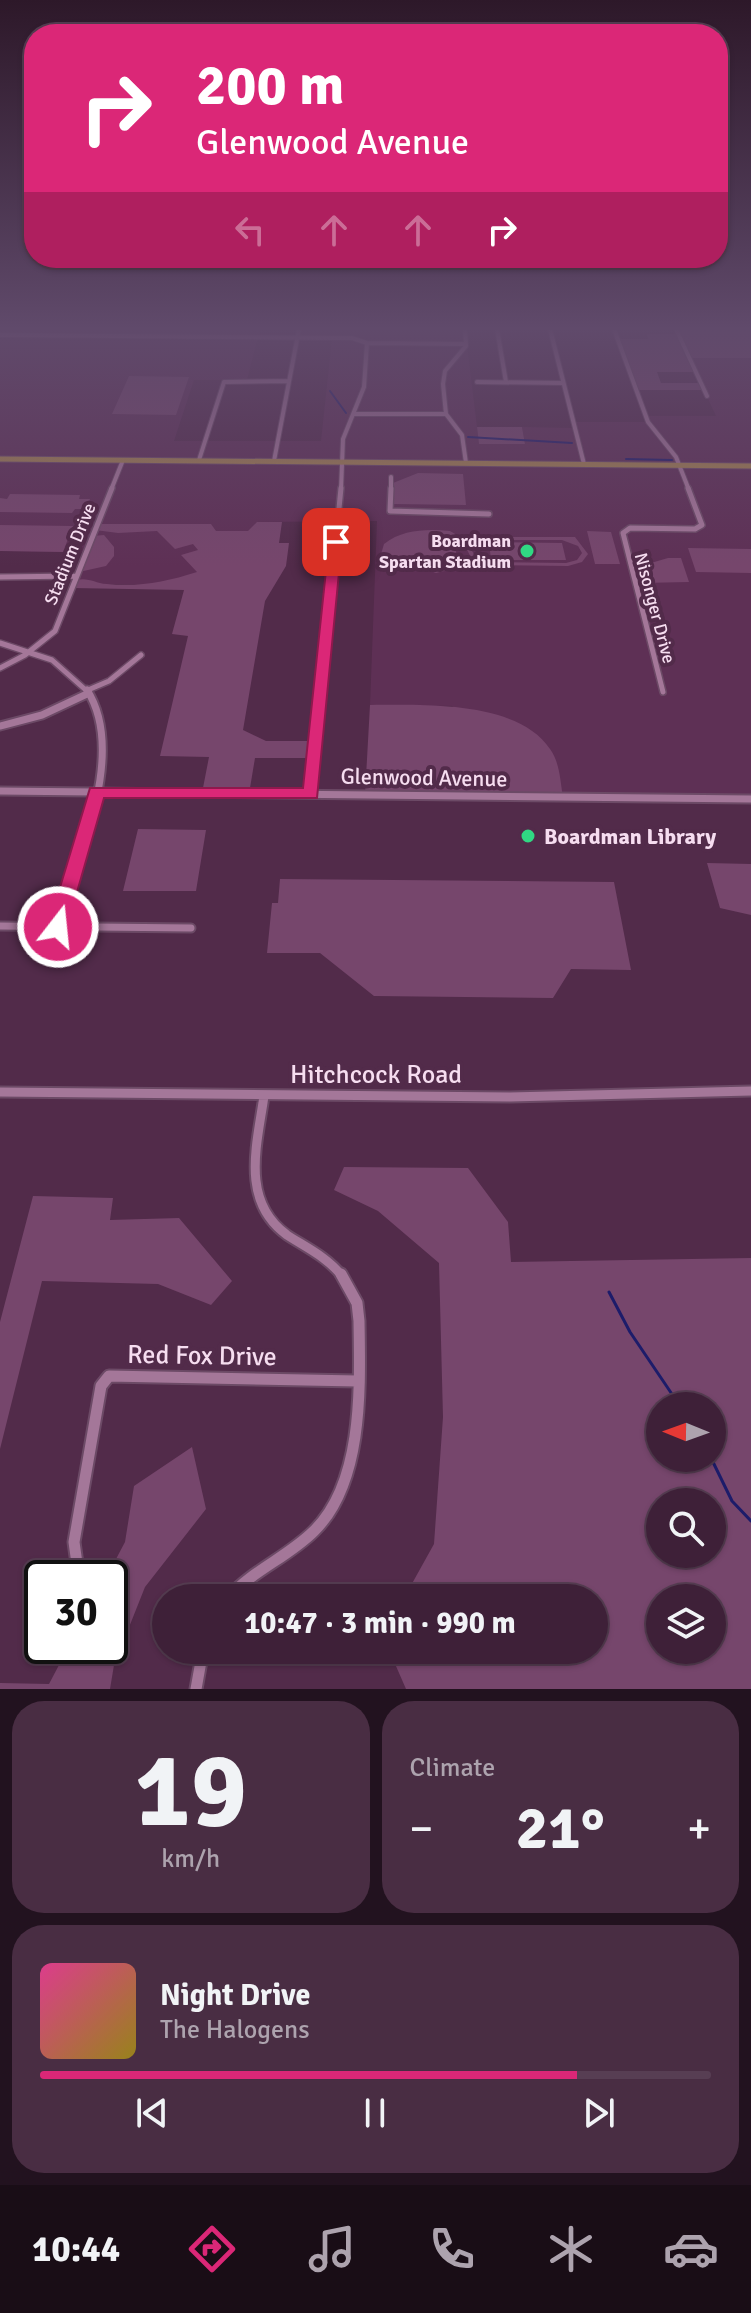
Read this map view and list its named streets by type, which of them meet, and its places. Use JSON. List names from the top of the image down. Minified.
{"streets":{"street":["Stadium Drive","Nisonger Drive","Glenwood Avenue","Hitchcock Road","Red Fox Drive"]},"places":["Boardman Spartan Stadium","Boardman Library"],"north":"left","page":{"turn":["200 m","Glenwood Avenue"],"limit":"30","trip":"10:47 · 3 min · 990 m","tile":[["19","km/h"],"Climate"],"heat":["−","21°","+"],"song":["Night Drive","The Halogens"],"tabs":"10:44"}}
